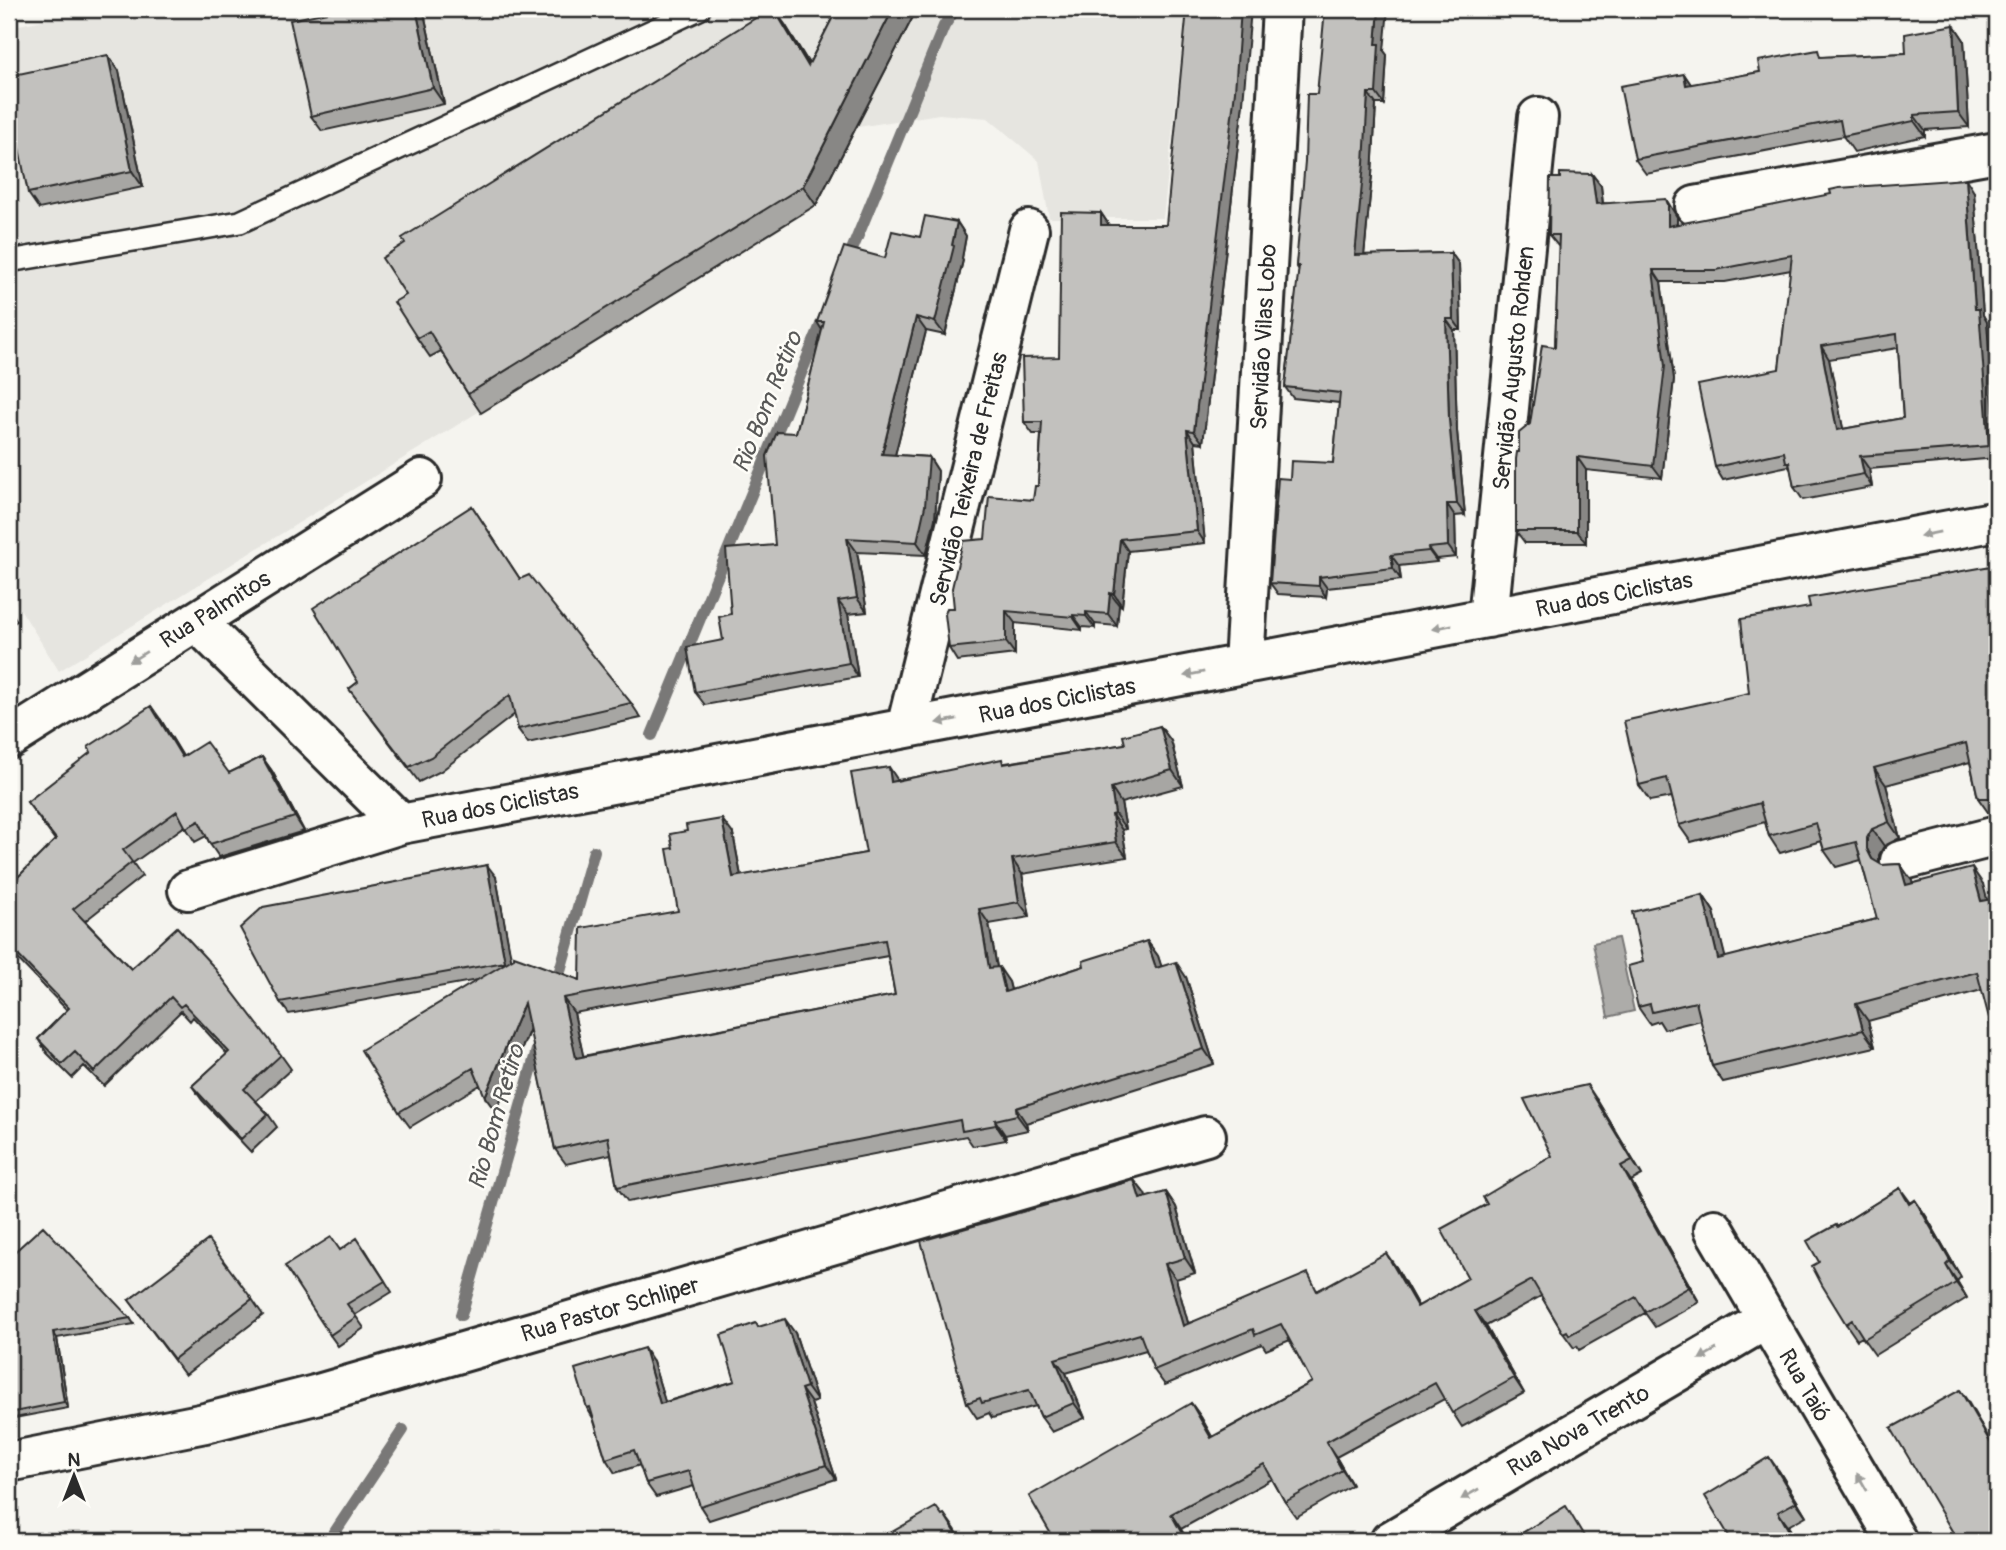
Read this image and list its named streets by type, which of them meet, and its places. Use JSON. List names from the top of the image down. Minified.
{"streets":{"street":["Servidão Vilas Lobo","Servidão Augusto Rohden","Servidão Teixeira de Freitas","Rua dos Ciclistas","Rua Palmitos","Rua Pastor Schliper","Rua Taió","Rua Nova Trento"]},"crossings":[["Servidão Vilas Lobo","Rua dos Ciclistas"],["Servidão Augusto Rohden","Rua dos Ciclistas"],["Servidão Teixeira de Freitas","Rua dos Ciclistas"],["Rua dos Ciclistas","Rua Palmitos"],["Rua Taió","Rua Nova Trento"]],"one_way":["Rua dos Ciclistas","Rua Taió","Rua Nova Trento"],"water":["Rio Bom Retiro"],"north":"top"}
